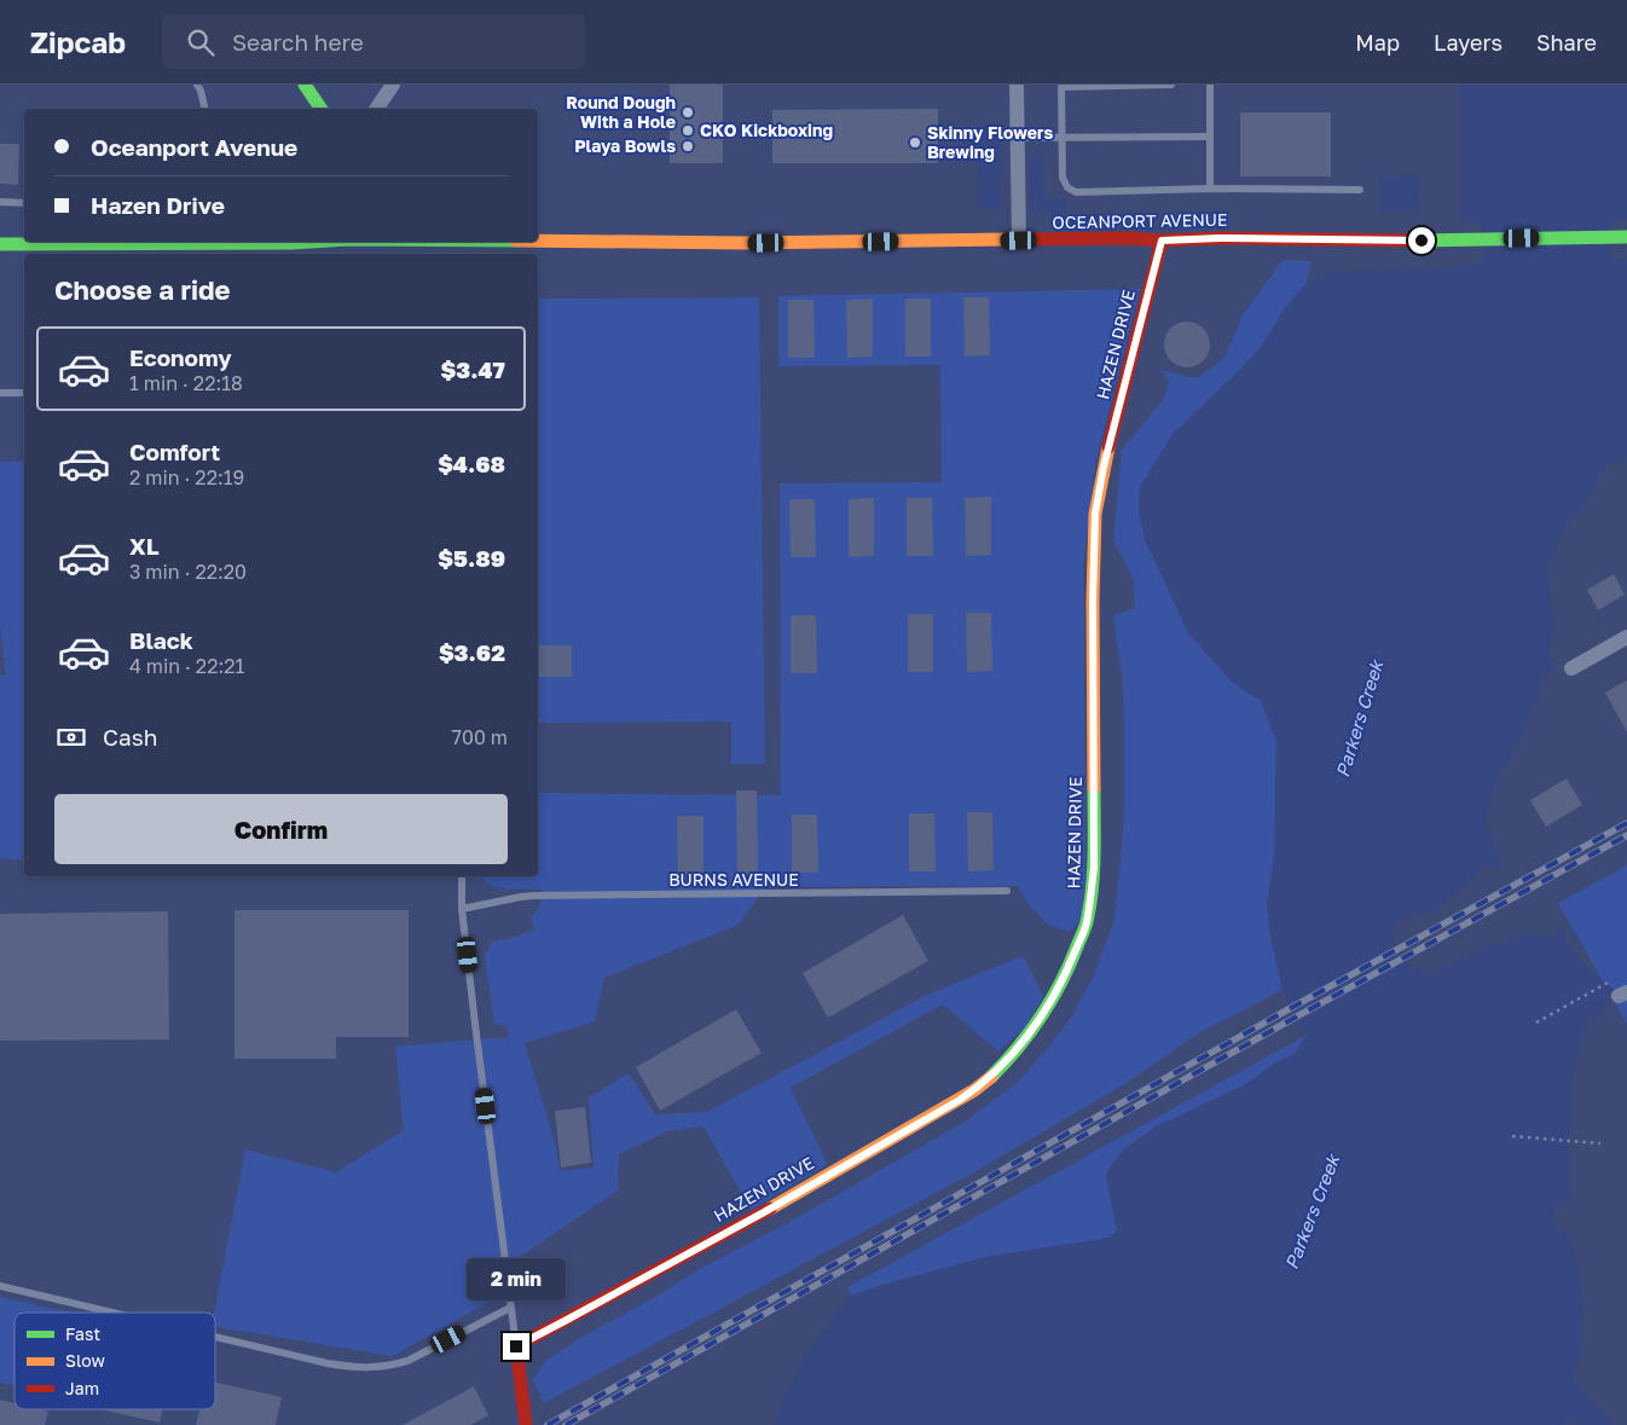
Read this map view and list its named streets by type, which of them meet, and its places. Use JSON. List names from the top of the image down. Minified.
{"streets":{"main road":["OCEANPORT AVENUE","HAZEN DRIVE"],"lane":["BURNS AVENUE"]},"crossings":[["OCEANPORT AVENUE","HAZEN DRIVE"]],"water":["Parkers Creek"],"places":["Round Dough With a Hole","CKO Kickboxing","Skinny Flowers Brewing","Playa Bowls"],"legend":["Fast","Slow","Jam"],"page":{"header":"Zipcab","search":"Search here","nav":["Map","Layers","Share"],"banner":["Oceanport Avenue","Hazen Drive"],"heading":"Choose a ride","list":[{"name":"Economy","note":"1 min · 22:18","value":"$3.47"},{"name":"Comfort","note":"2 min · 22:19","value":"$4.68"},{"name":"XL","note":"3 min · 22:20","value":"$5.89"},{"name":"Black","note":"4 min · 22:21","value":"$3.62"}],"pay":["Cash","700 m"],"buttons":"Confirm","bubble":"2 min"}}
